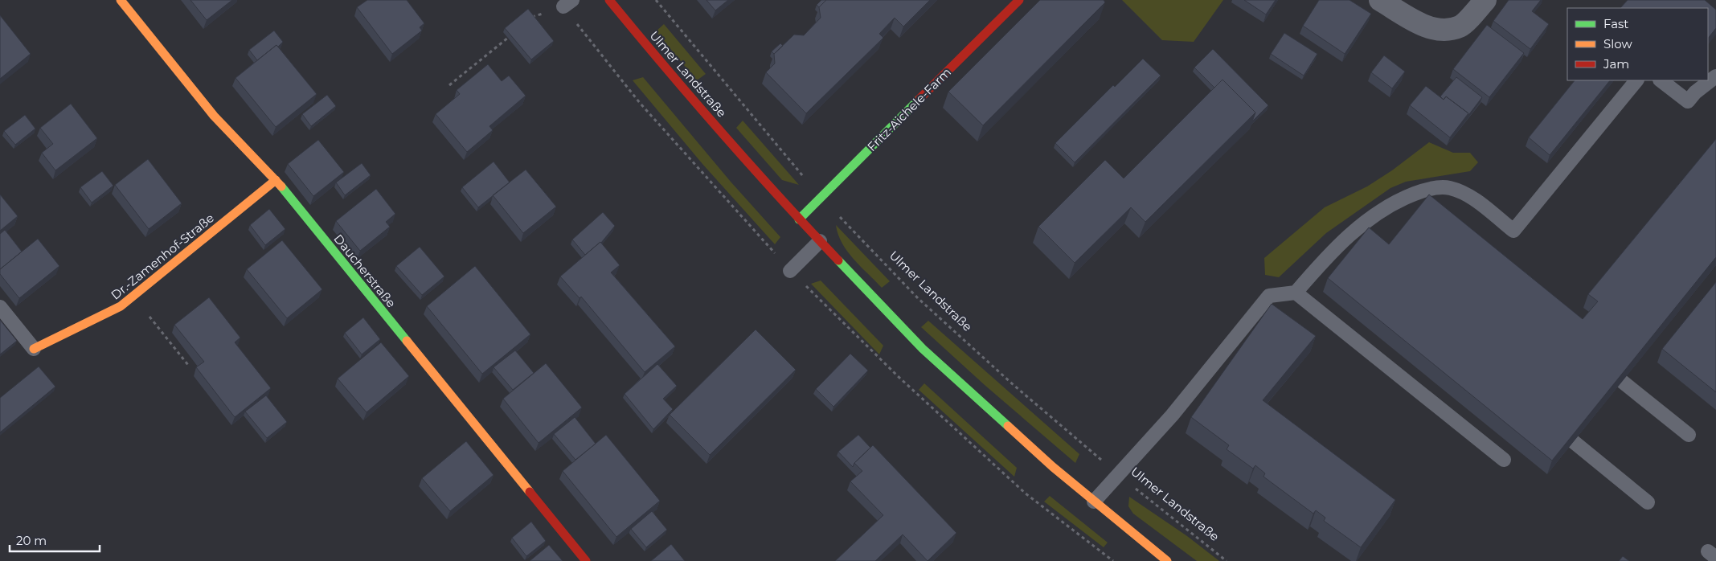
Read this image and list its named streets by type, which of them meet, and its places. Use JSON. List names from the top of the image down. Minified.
{"streets":{"street":["Ulmer Landstraße","Fritz-Aichele-Farm","Dr.-Zamenhof-Straße","Daucherstraße"]},"crossings":[["Ulmer Landstraße","Fritz-Aichele-Farm"],["Dr.-Zamenhof-Straße","Daucherstraße"]],"legend":["Fast","Slow","Jam"],"scale_bar":"20 m"}
